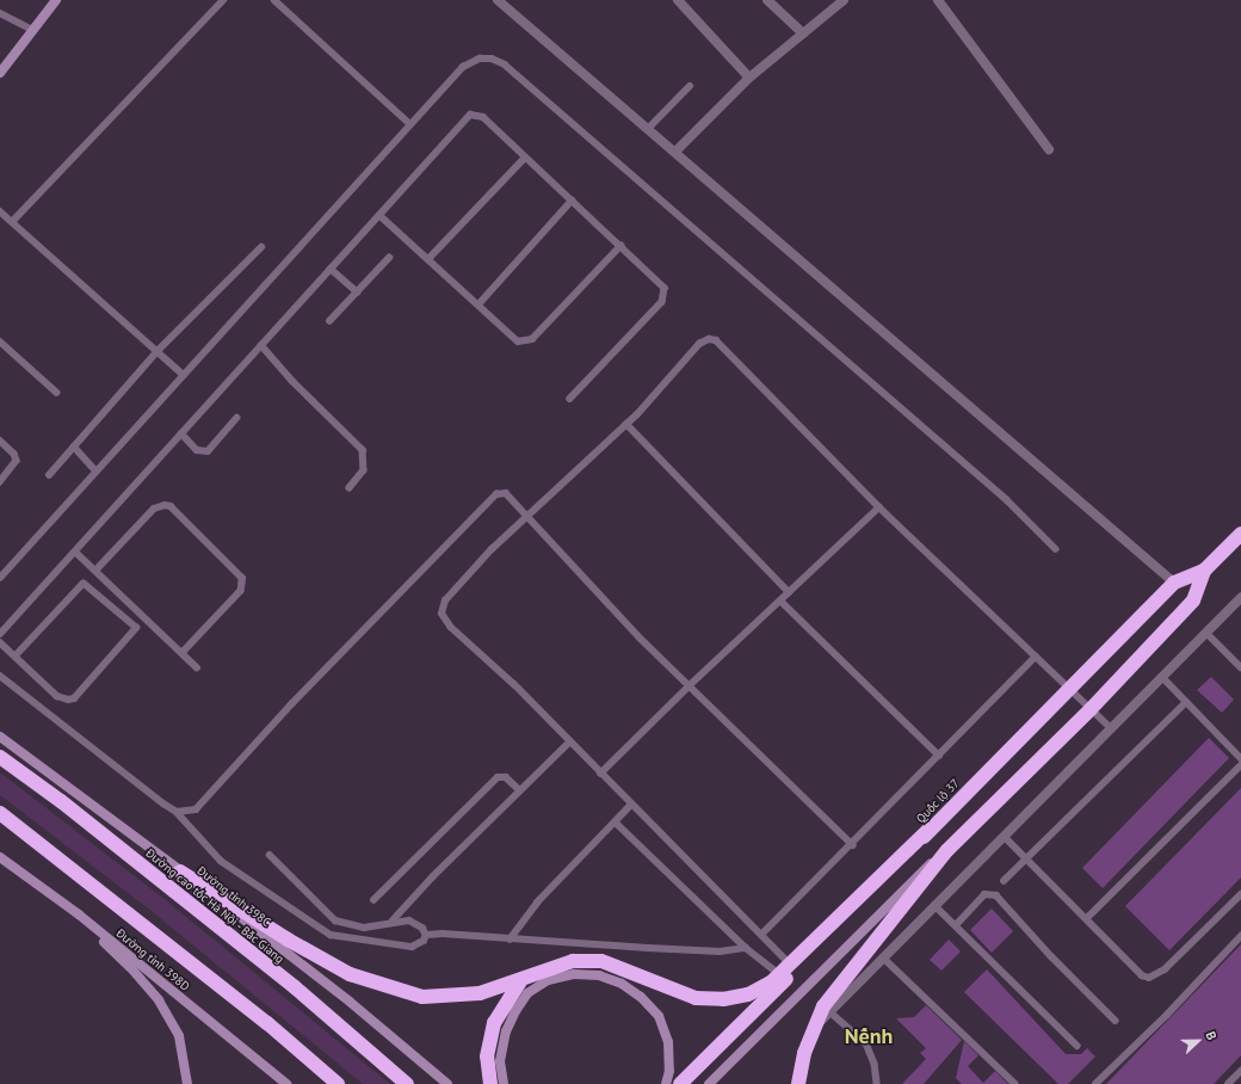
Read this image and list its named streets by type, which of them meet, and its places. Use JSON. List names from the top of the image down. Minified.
{"streets":{"highway":["Quốc lộ 37","Đường cao tốc Hà Nội - Bắc Giang"],"main road":["Đường tỉnh 398C","Đường tỉnh 398D"]},"districts":["Nếnh"],"north":"right"}
